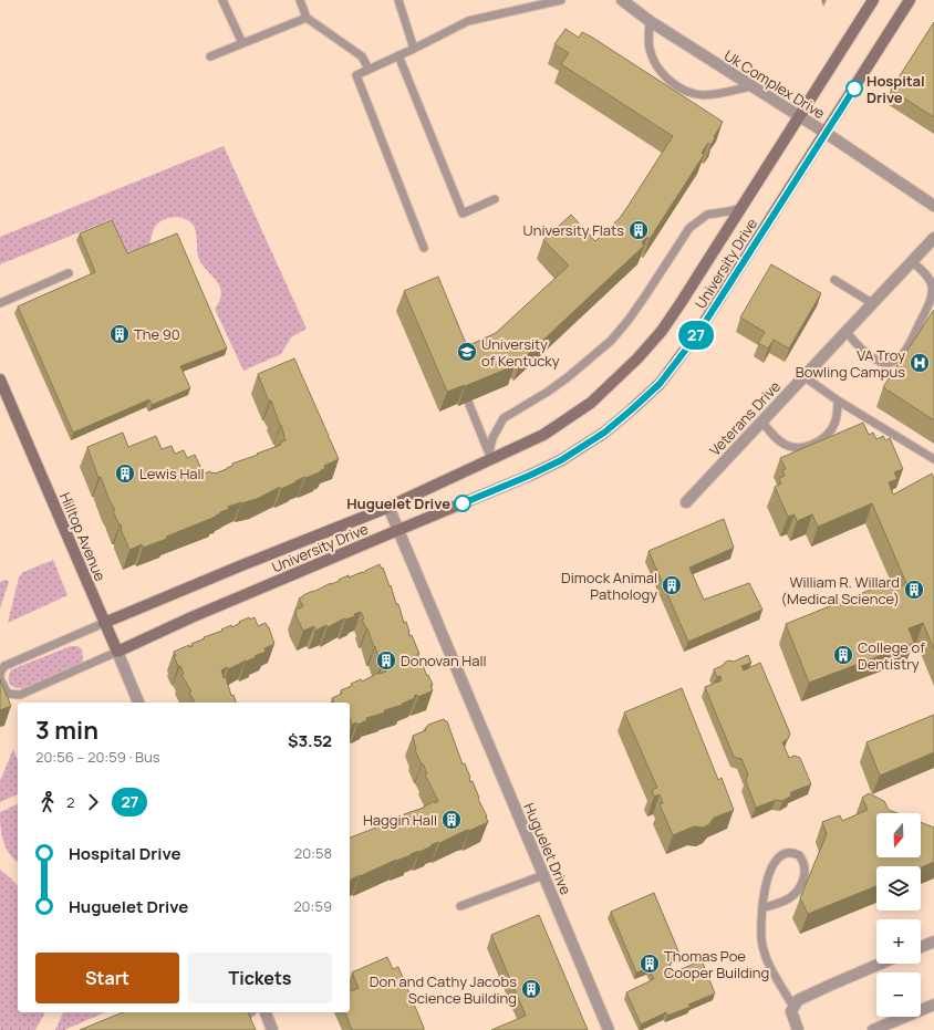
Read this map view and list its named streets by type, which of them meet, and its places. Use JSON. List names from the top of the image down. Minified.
{"streets":{"street":["Uk Complex Drive","University Drive","Veterans Drive","Hilltop Avenue","Huguelet Drive"]},"crossings":[["Uk Complex Drive","University Drive"],["University Drive","Hilltop Avenue"],["University Drive","Huguelet Drive"]],"places":{"other":["Hospital Drive","Huguelet Drive"],"building":["University Flats","The 90","Lewis Hall","Dimock Animal Pathology","William R. Willard (Medical Science)","College of Dentistry","Donovan Hall","Haggin Hall","Thomas Poe Cooper Building","Don and Cathy Jacobs Science Building"],"school or university":["University of Kentucky"],"hospital":["VA Troy Bowling Campus"]},"lines":["bus line 27"],"north":"bottom","page":{"on_map":"27","heading":["3 min","20:56 – 20:59 · Bus","$3.52"],"legs":["2","27"],"map_buttons":["+","−"],"list":[{"name":"Hospital Drive","value":"20:58"},{"name":"Huguelet Drive","value":"20:59"}],"buttons":["Start","Tickets"]}}
